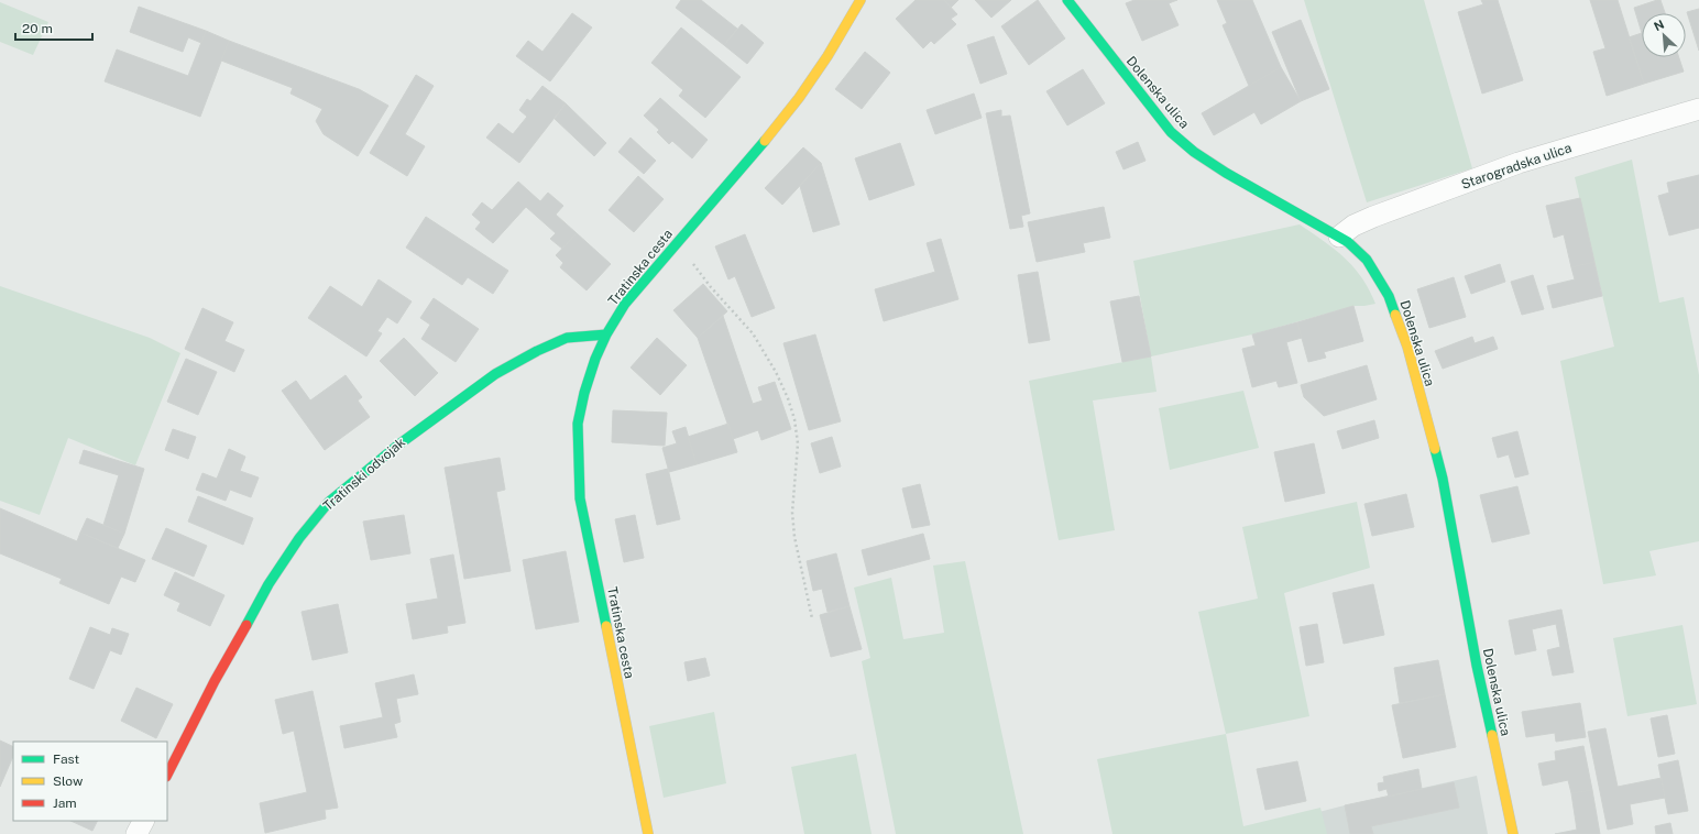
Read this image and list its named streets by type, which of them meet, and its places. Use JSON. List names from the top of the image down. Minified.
{"streets":{"street":["Dolenska ulica","Starogradska ulica","Tratinska cesta","Tratinski odvojak"]},"crossings":[["Dolenska ulica","Starogradska ulica"],["Tratinska cesta","Tratinski odvojak"]],"legend":["Fast","Slow","Jam"],"scale_bar":"20 m","north":"top left"}
